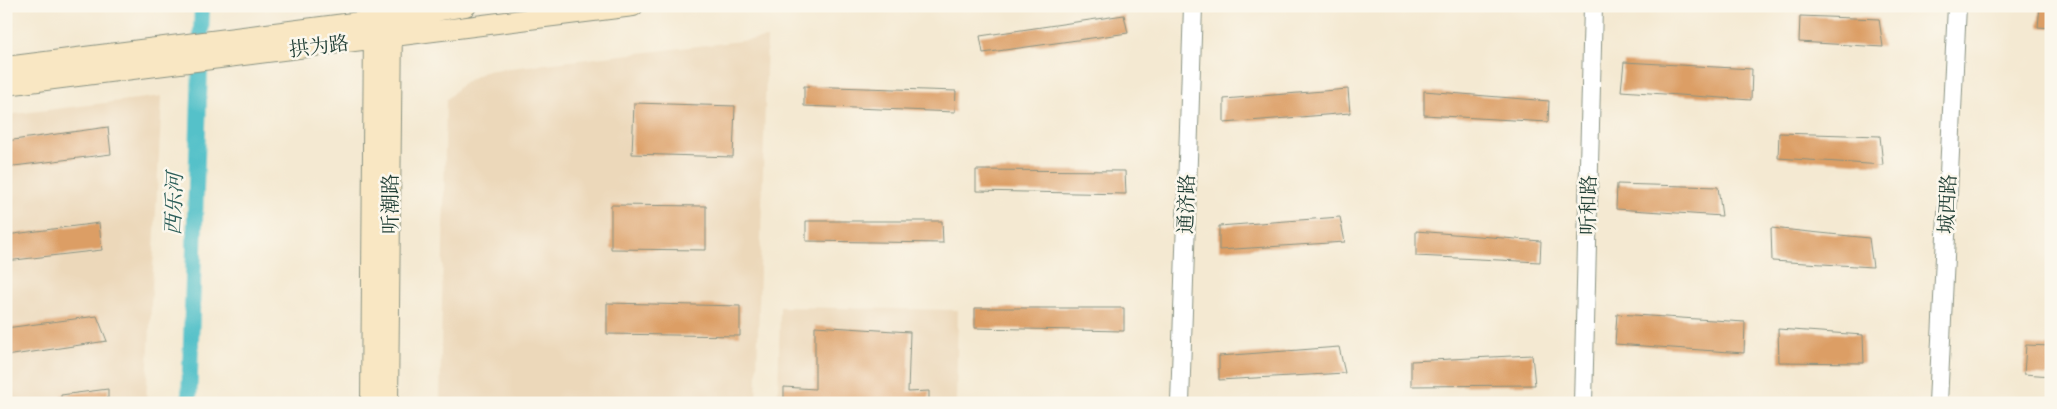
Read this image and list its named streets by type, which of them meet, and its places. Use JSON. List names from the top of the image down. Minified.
{"streets":{"main road":["拱为路","听潮路"],"street":["通济路","城西路","听和路"]},"crossings":[["拱为路","听潮路"]],"water":["西乐河"]}
